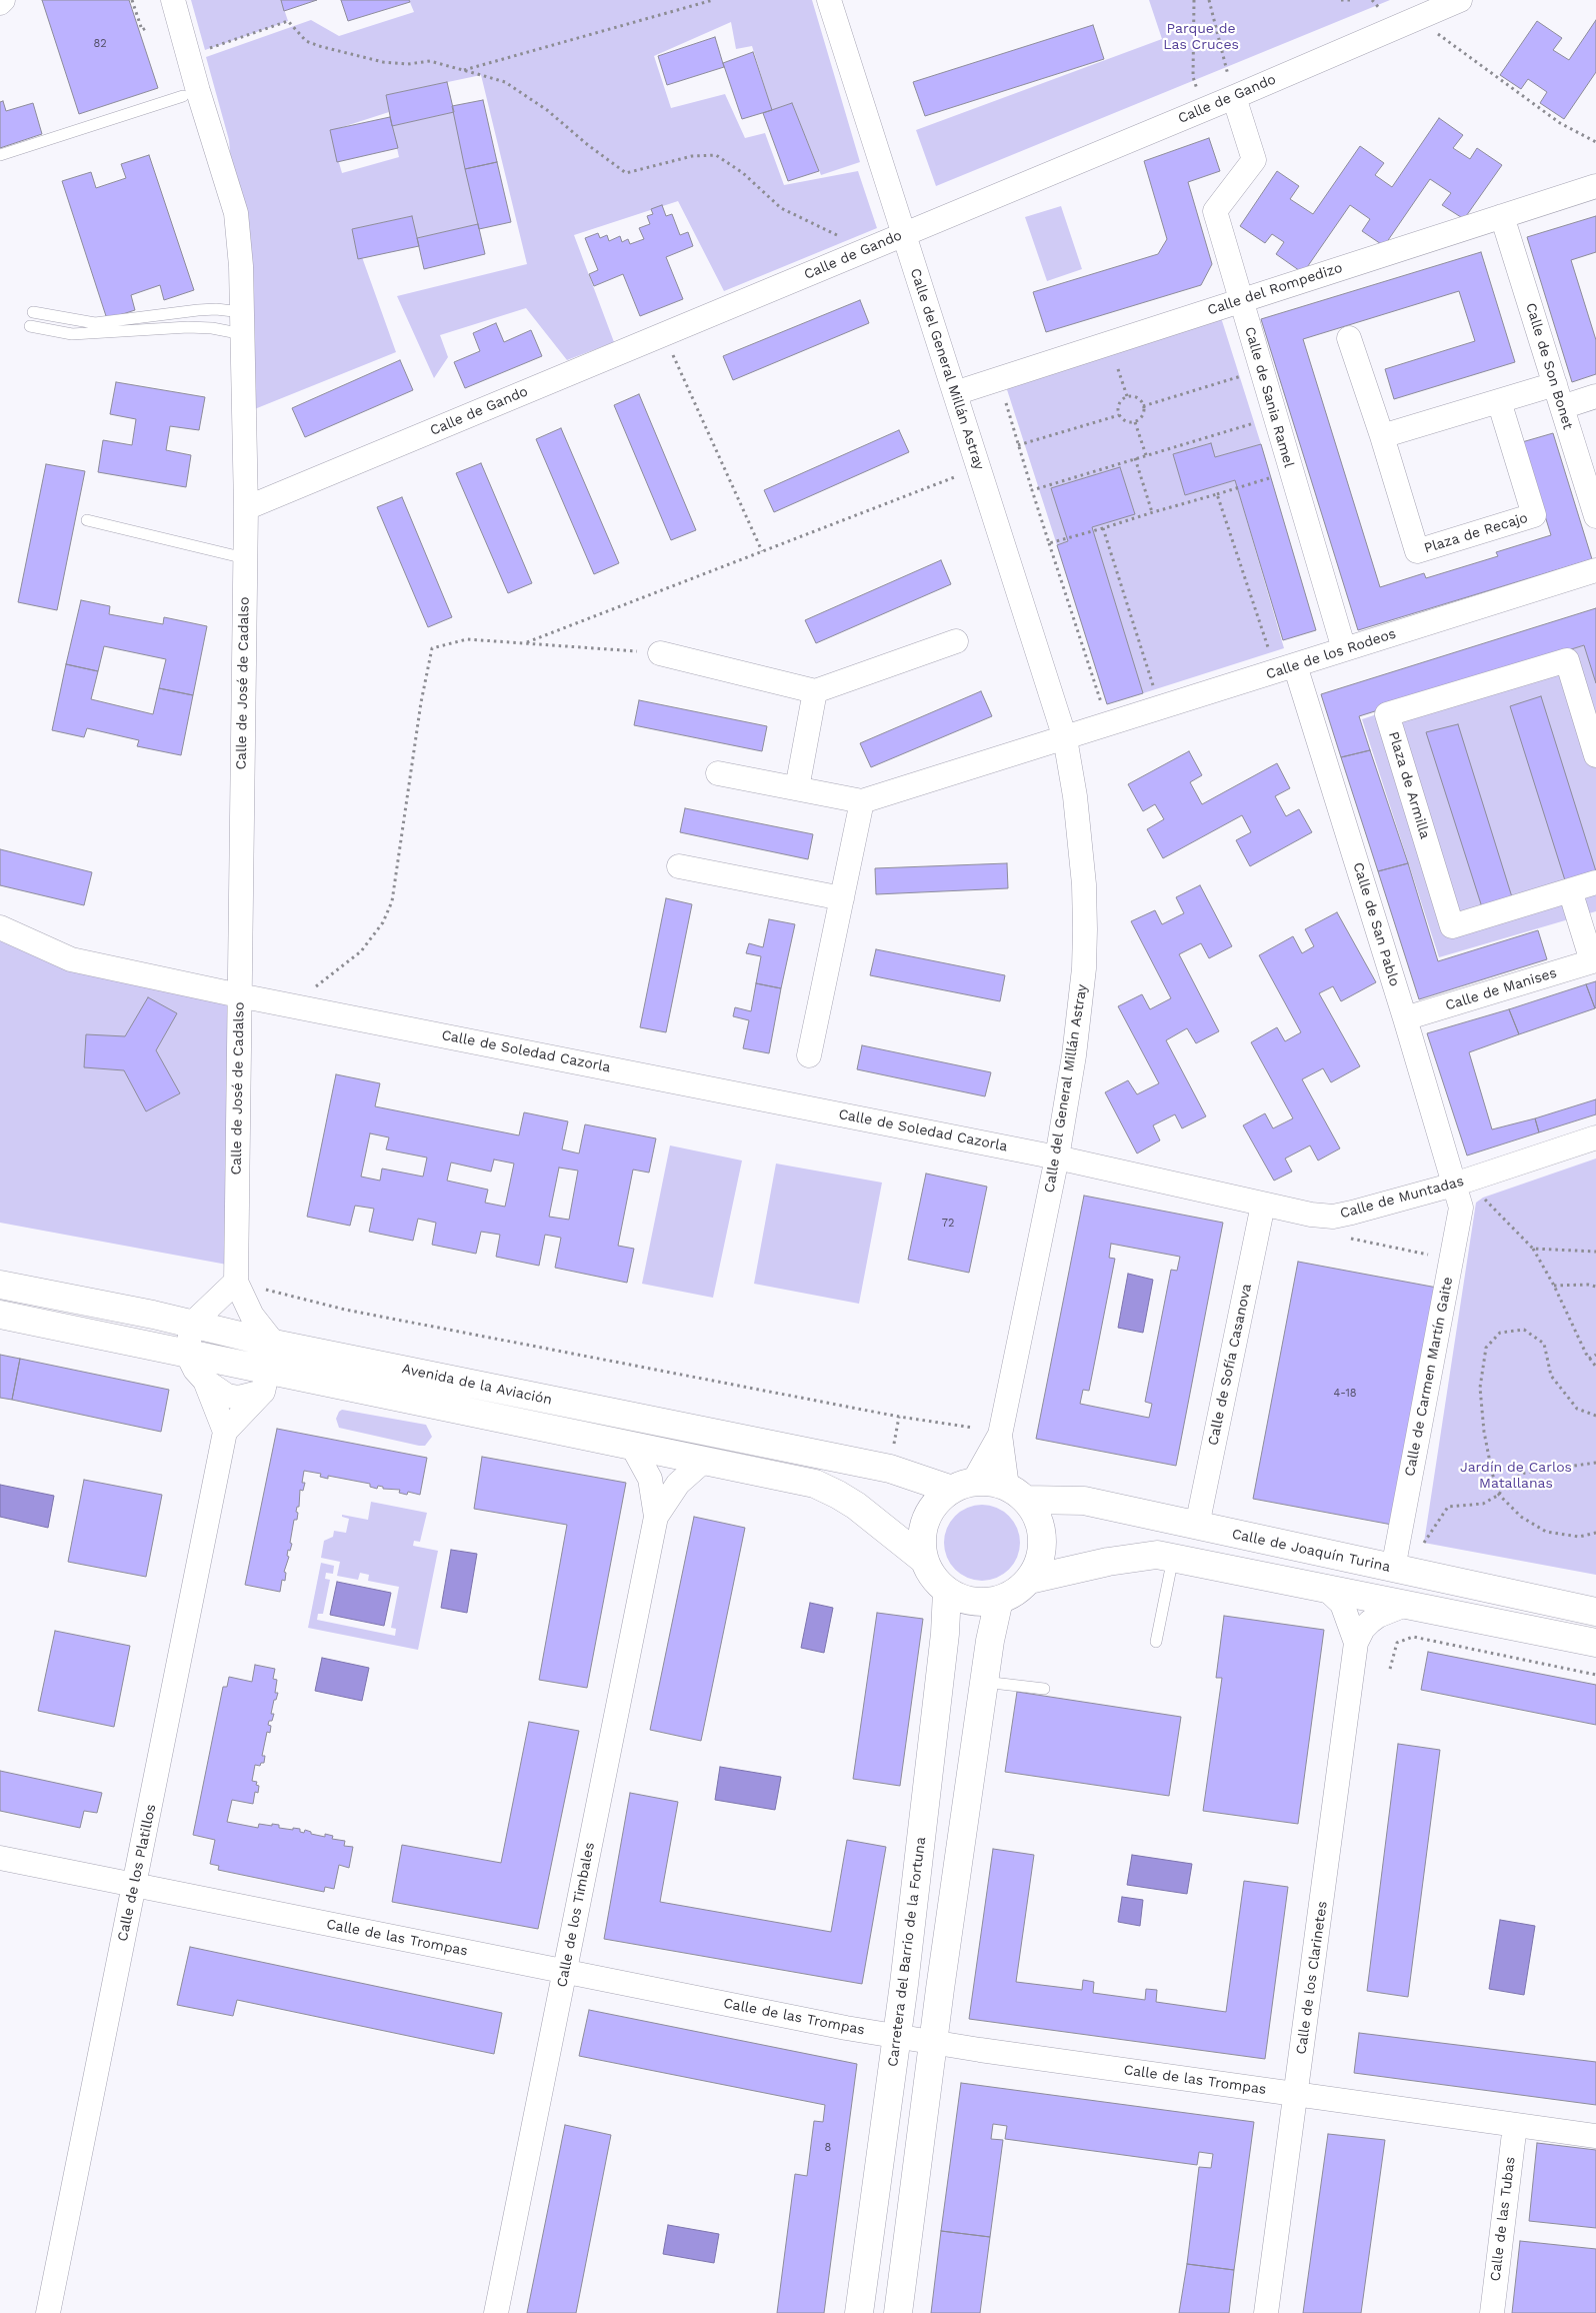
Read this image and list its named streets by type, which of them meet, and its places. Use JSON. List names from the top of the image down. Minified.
{"streets":{"main road":["Avenida de la Aviación","Calle de Joaquín Turina","Carretera del Barrio de la Fortuna"],"street":["Calle de Gando","Calle del Rompedizo","Calle de Son Bonet","Calle del General Millán Astray","Calle de Sania Ramel","Plaza de Recajo","Calle de los Rodeos","Calle de José de Cadalso","Plaza de Armilla","Calle de San Pablo","Calle de Manises","Calle de Soledad Cazorla","Calle de Muntadas","Calle de Sofía Casanova","Calle de Carmen Martín Gaite","Calle de los Platillos","Calle de los Timbales","Calle de las Trompas","Calle de los Clarinetes","Calle de las Tubas"]},"crossings":[["Calle de Gando","Calle del General Millán Astray"],["Calle de Gando","Calle de Sania Ramel"],["Calle de Gando","Calle de José de Cadalso"],["Calle del Rompedizo","Calle de Son Bonet"],["Calle del Rompedizo","Calle del General Millán Astray"],["Calle del Rompedizo","Calle de Sania Ramel"],["Calle del General Millán Astray","Calle de los Rodeos"],["Calle del General Millán Astray","Calle de Soledad Cazorla"],["Calle del General Millán Astray","Calle de Muntadas"],["Calle del General Millán Astray","Avenida de la Aviación"],["Calle del General Millán Astray","Calle de Joaquín Turina"],["Calle del General Millán Astray","Carretera del Barrio de la Fortuna"],["Calle de Sania Ramel","Calle de los Rodeos"],["Calle de los Rodeos","Calle de San Pablo"],["Calle de José de Cadalso","Calle de Soledad Cazorla"],["Calle de José de Cadalso","Avenida de la Aviación"],["Calle de San Pablo","Calle de Manises"],["Calle de San Pablo","Calle de Muntadas"],["Calle de San Pablo","Calle de Carmen Martín Gaite"],["Calle de Soledad Cazorla","Calle de Muntadas"],["Calle de Muntadas","Calle de Sofía Casanova"],["Calle de Muntadas","Calle de Carmen Martín Gaite"],["Calle de Sofía Casanova","Calle de Joaquín Turina"],["Calle de Carmen Martín Gaite","Calle de Joaquín Turina"],["Avenida de la Aviación","Calle de Joaquín Turina"],["Avenida de la Aviación","Calle de los Timbales"],["Avenida de la Aviación","Carretera del Barrio de la Fortuna"],["Calle de Joaquín Turina","Carretera del Barrio de la Fortuna"],["Calle de los Platillos","Calle de las Trompas"],["Calle de los Timbales","Calle de las Trompas"],["Calle de las Trompas","Carretera del Barrio de la Fortuna"],["Calle de las Trompas","Calle de los Clarinetes"],["Calle de las Trompas","Calle de las Tubas"]],"parks":["Parque de Las Cruces","Jardín de Carlos Matallanas"],"house_numbers":["82","72","4-18","8"]}
